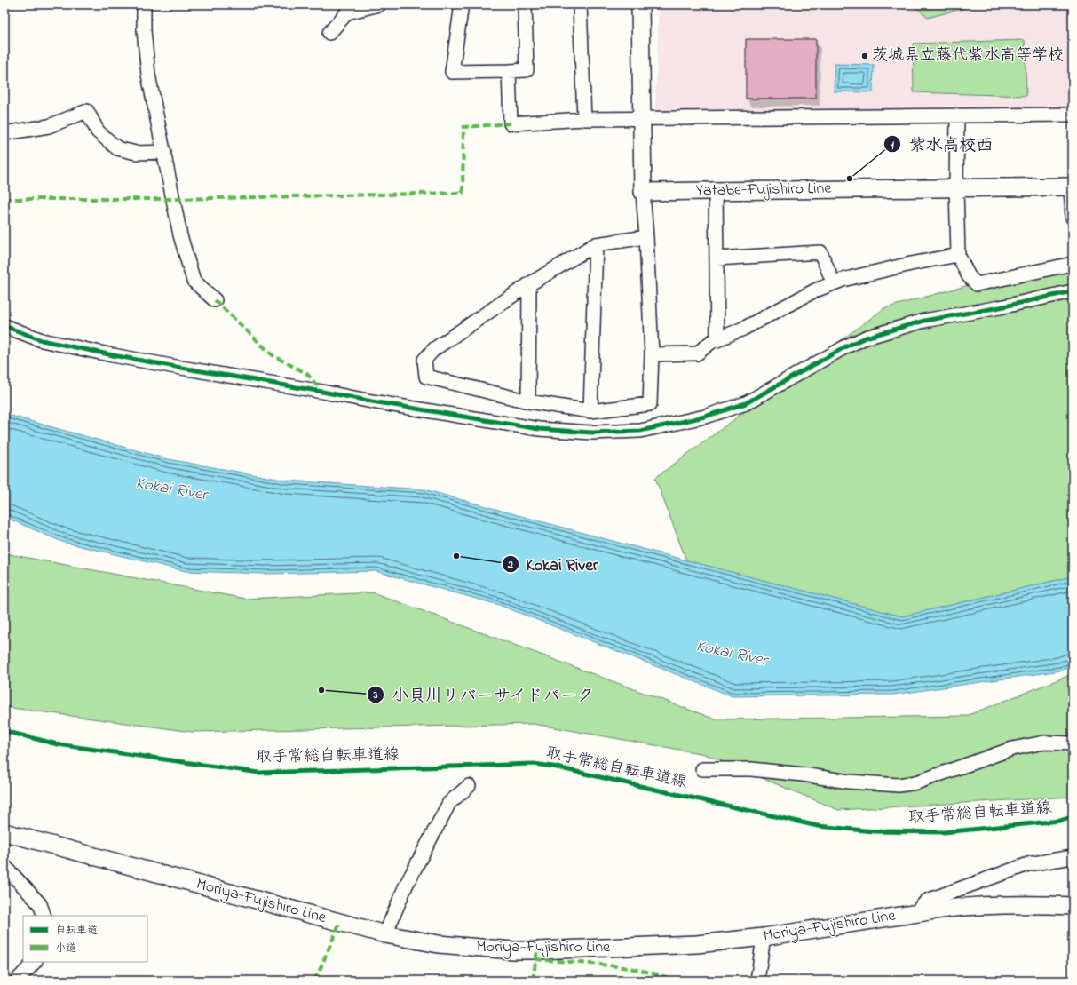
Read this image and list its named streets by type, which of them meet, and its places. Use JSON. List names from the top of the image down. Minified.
{"streets":{"main road":["Yatabe-Fujishiro Line","Moriya-Fujishiro Line"],"cycle path":["取手常総自転車道線"]},"water":["Kokai River"],"places":["茨城県立藤代紫水高等学校","紫水高校西","Kokai River","小貝川リバーサイドパーク"],"legend":["自転車道","小道"]}
